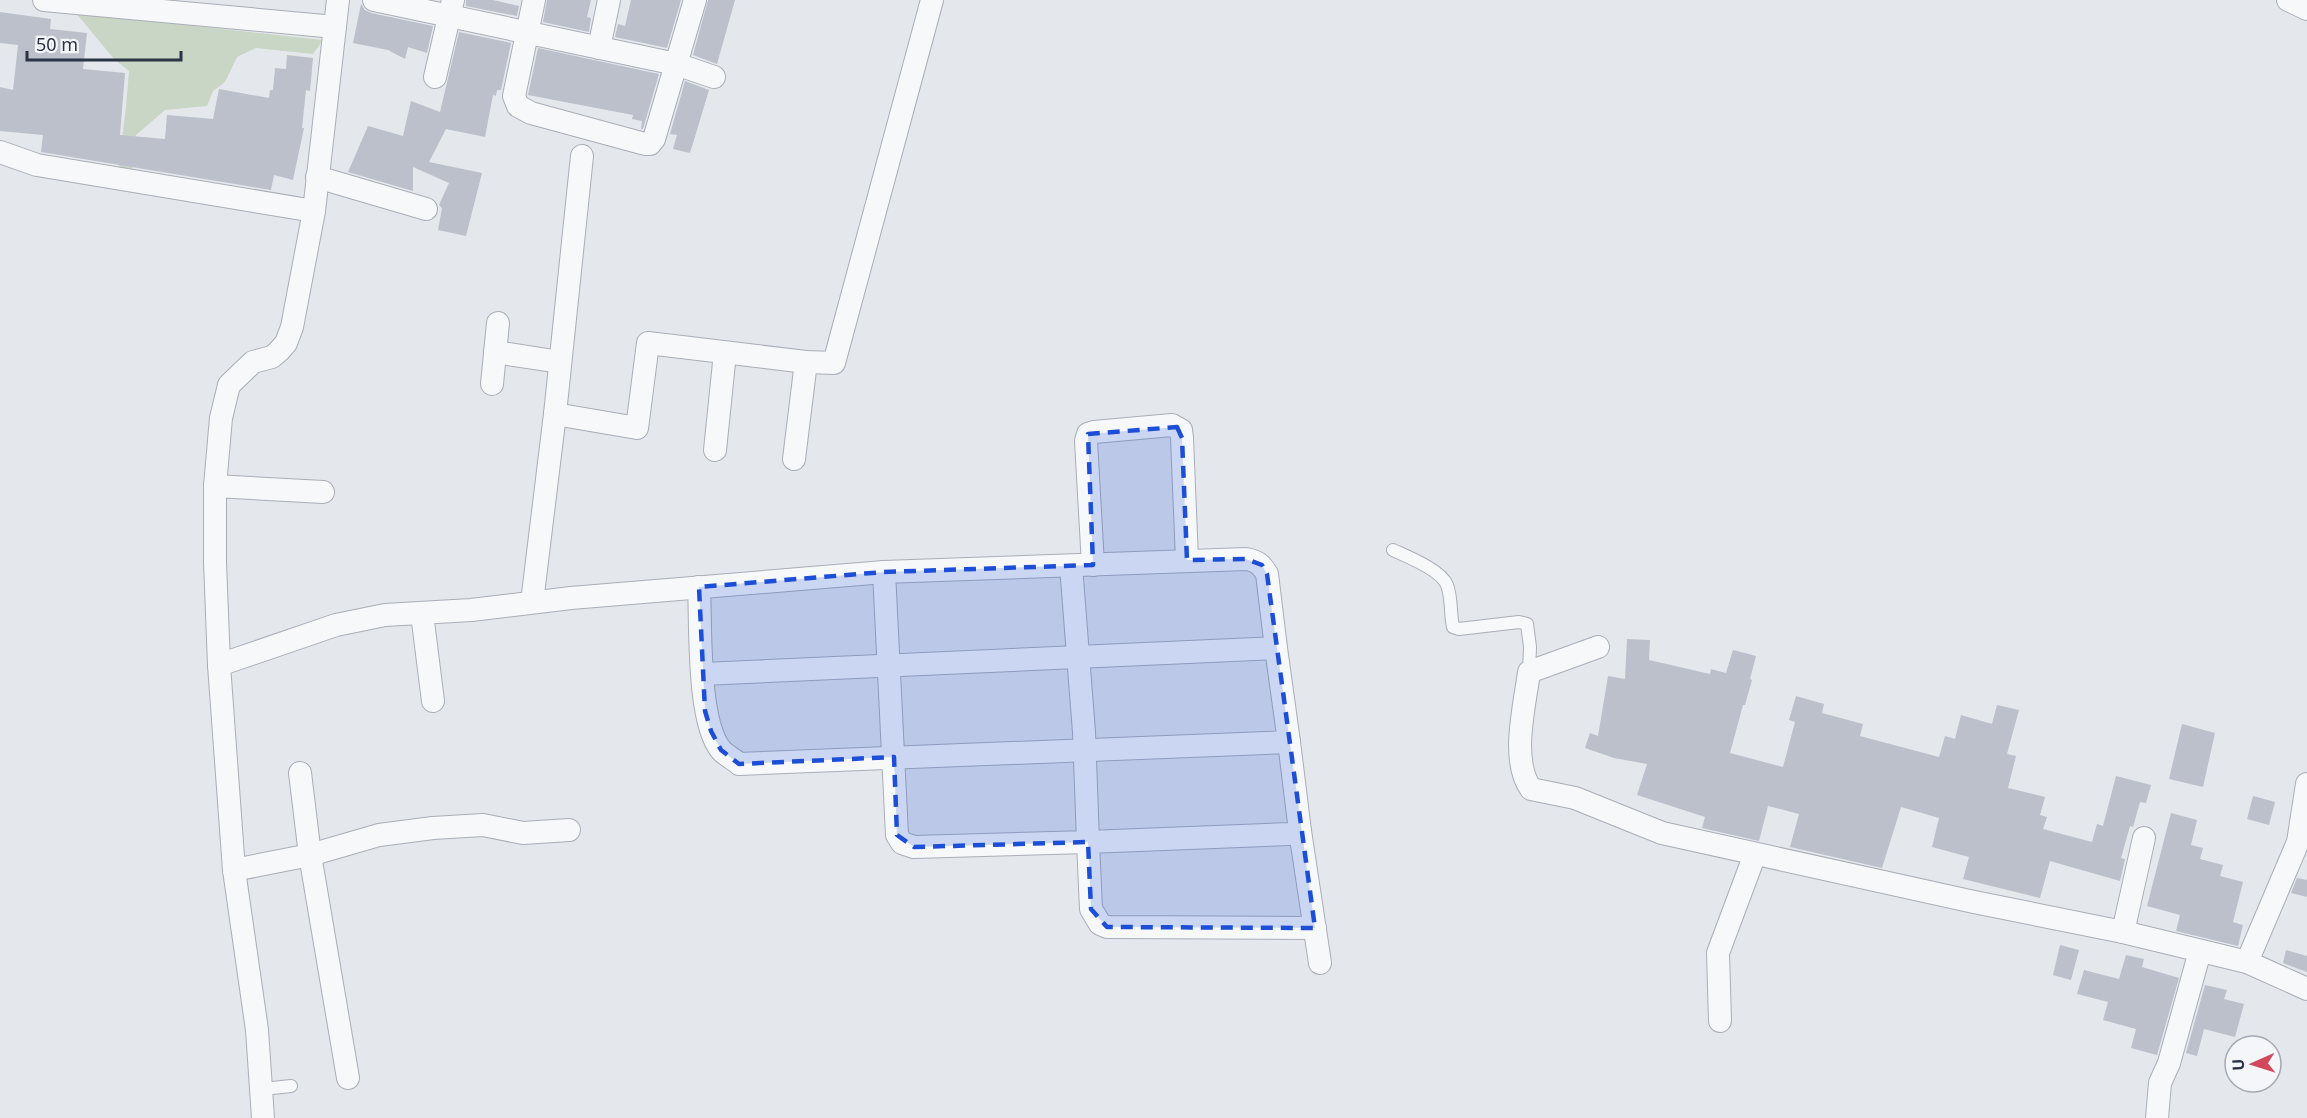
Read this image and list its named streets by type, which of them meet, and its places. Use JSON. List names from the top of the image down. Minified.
{"scale_bar":"50 m","north":"left"}
